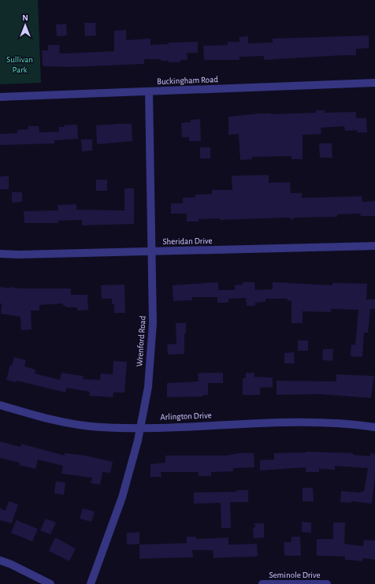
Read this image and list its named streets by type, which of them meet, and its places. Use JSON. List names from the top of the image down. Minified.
{"streets":{"street":["Buckingham Road","Sheridan Drive","Wrenford Road","Arlington Drive","Seminole Drive"]},"crossings":[["Buckingham Road","Wrenford Road"],["Sheridan Drive","Wrenford Road"],["Wrenford Road","Arlington Drive"]],"parks":["Sullivan Park"],"north":"top"}
